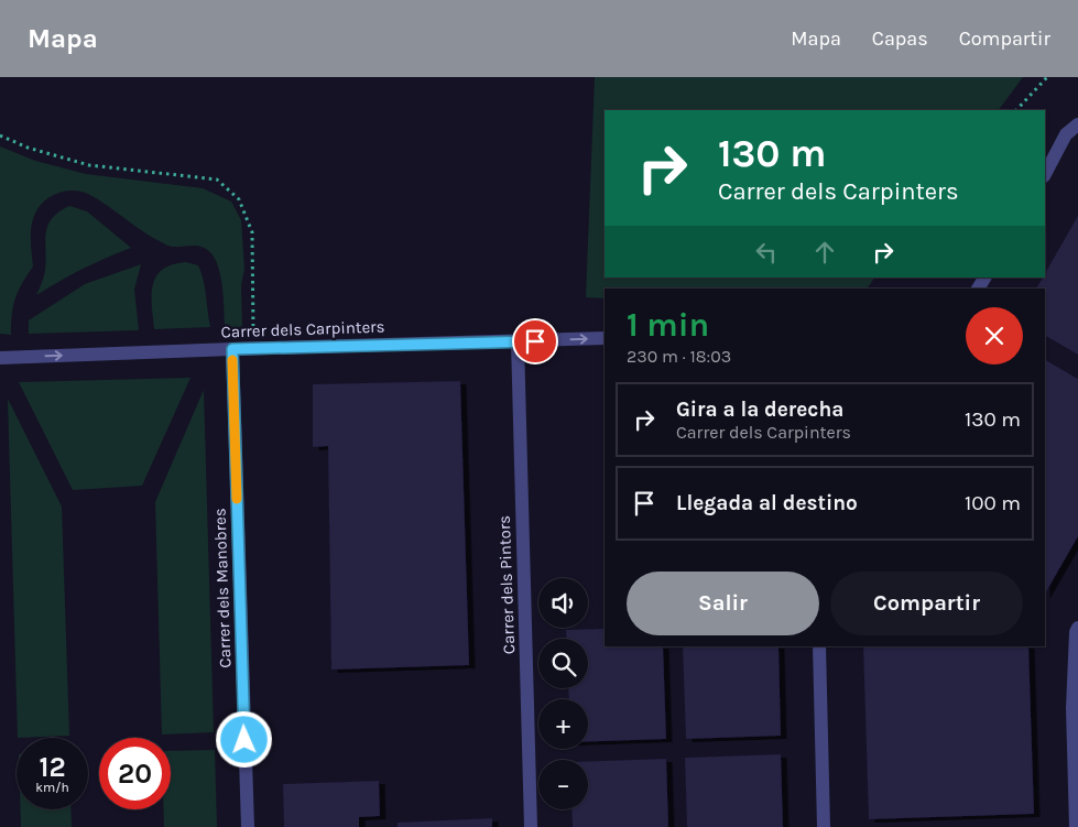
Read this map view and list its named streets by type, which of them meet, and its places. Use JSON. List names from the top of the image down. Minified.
{"streets":{"lane":["Carrer dels Carpinters","Carrer dels Pintors","Carrer dels Manobres"]},"crossings":[["Carrer dels Carpinters","Carrer dels Pintors"],["Carrer dels Carpinters","Carrer dels Manobres"]],"one_way":["Carrer dels Carpinters"],"page":{"header":"Mapa","nav":["Mapa","Capas","Compartir"],"turn":["130 m","Carrer dels Carpinters"],"heading":["1 min","230 m · 18:03"],"list":[{"name":"Gira a la derecha","note":"Carrer dels Carpinters","value":"130 m"},{"name":"Llegada al destino","value":"100 m"}],"buttons":["Salir","Compartir"],"map_buttons":["+","−"],"speed":"12 km/h","limit":"20"}}
